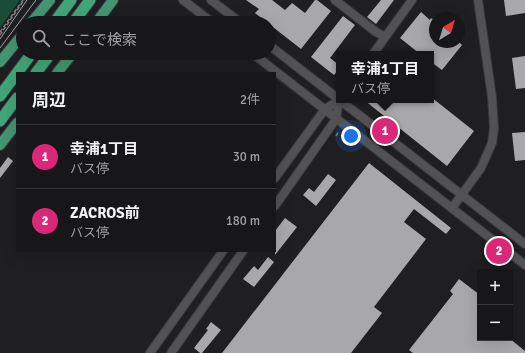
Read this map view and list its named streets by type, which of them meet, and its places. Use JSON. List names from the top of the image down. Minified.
{"north":"top right","page":{"search":"ここで検索","popup":["幸浦1丁目","バス停"],"heading":["周辺","2件"],"pins":["1","2"],"list":[{"mark":"1","name":"幸浦1丁目","note":"バス停","value":"30 m"},{"mark":"2","name":"ZACROS前","note":"バス停","value":"180 m"}],"map_buttons":["+","−"]}}
